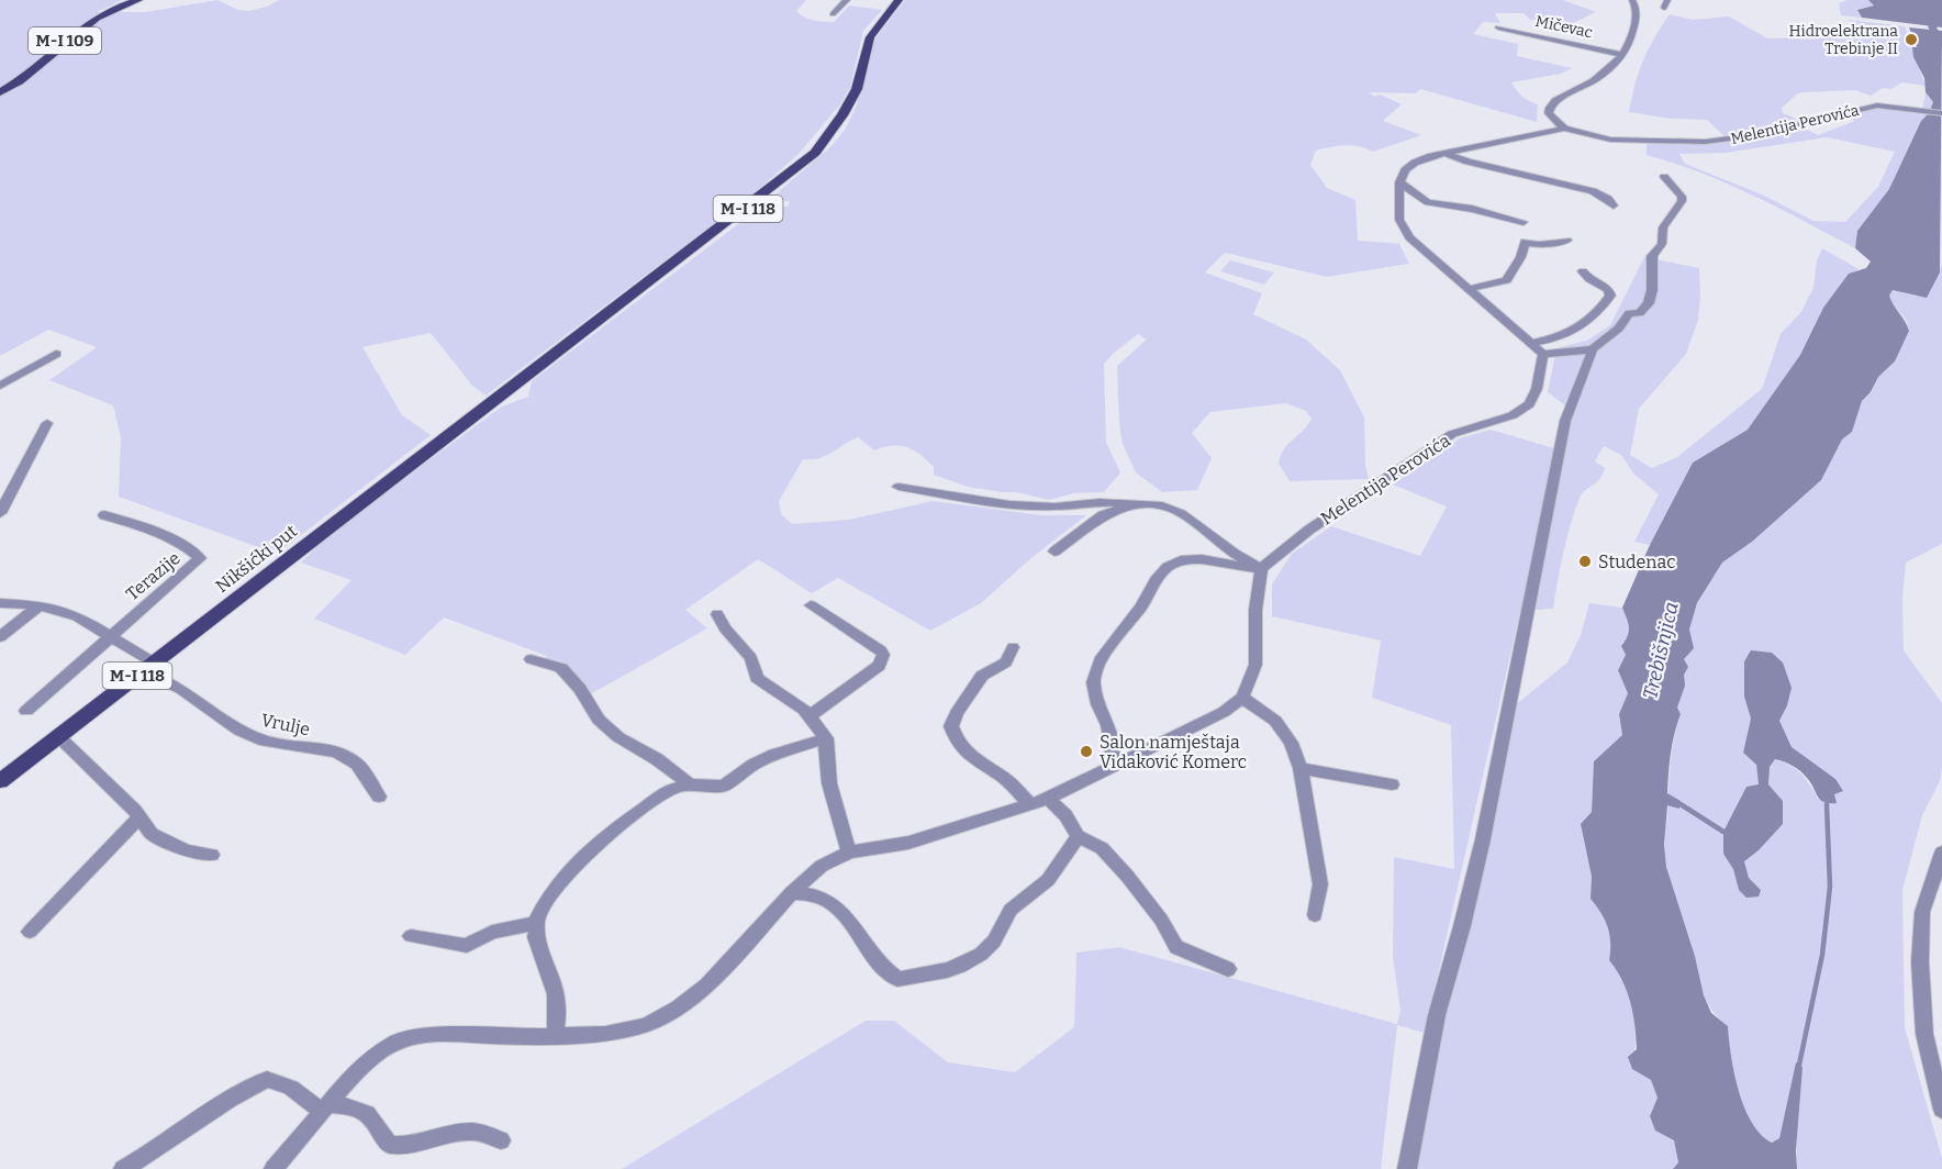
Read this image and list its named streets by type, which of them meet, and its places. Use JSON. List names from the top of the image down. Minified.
{"streets":{"main road":["M-I 109","M-I 118","Nikšićki put"],"street":["Mičevac","Melentija Perovića","Terazije","Vrulje"]},"crossings":[["Nikšićki put","Vrulje"]],"water":["Trebišnjica"],"places":["Hidroelektrana Trebinje II","Studenac","Salon namještaja Vidaković Komerc"]}
